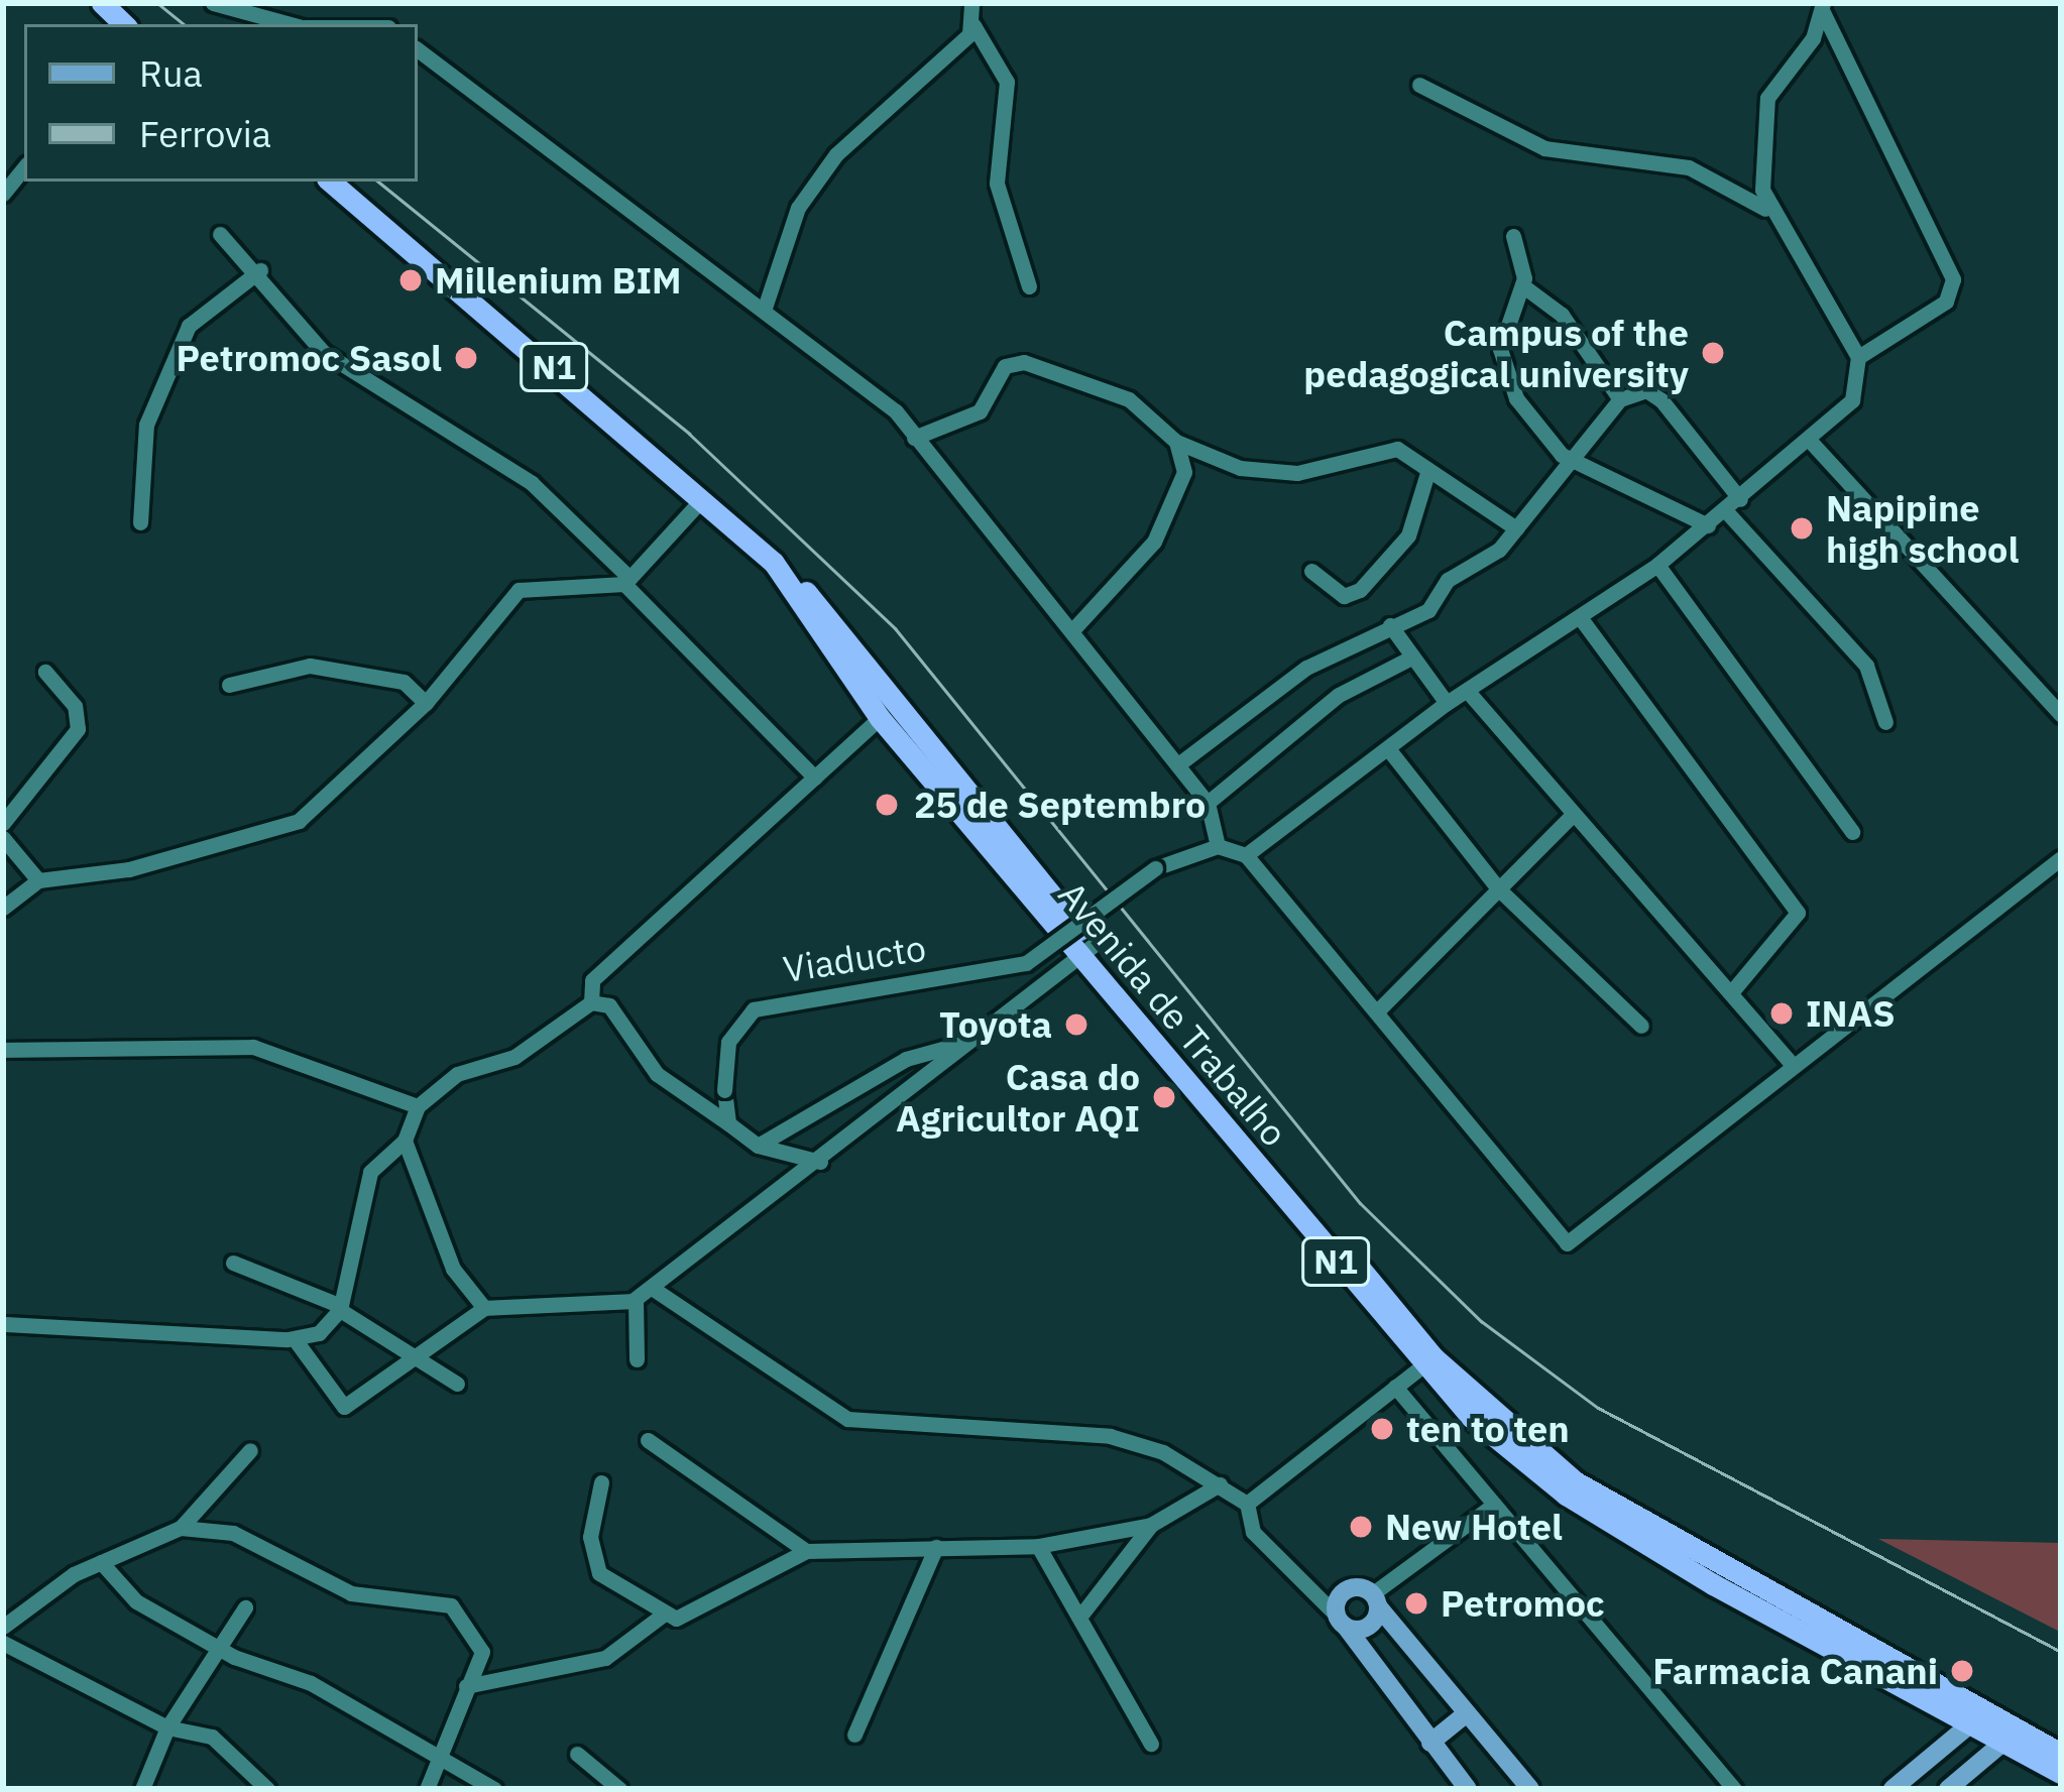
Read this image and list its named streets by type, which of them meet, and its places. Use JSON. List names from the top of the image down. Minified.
{"streets":{"highway":["N1","Avenida de Trabalho"],"street":["Viaducto"]},"places":["Millenium BIM","Campus of the pedagogical university","Petromoc Sasol","Napipine high school","25 de Septembro","INAS","Toyota","Casa do Agricultor AQI","ten to ten","New Hotel","Petromoc","Farmacia Canani"],"legend":["Rua","Ferrovia"]}
